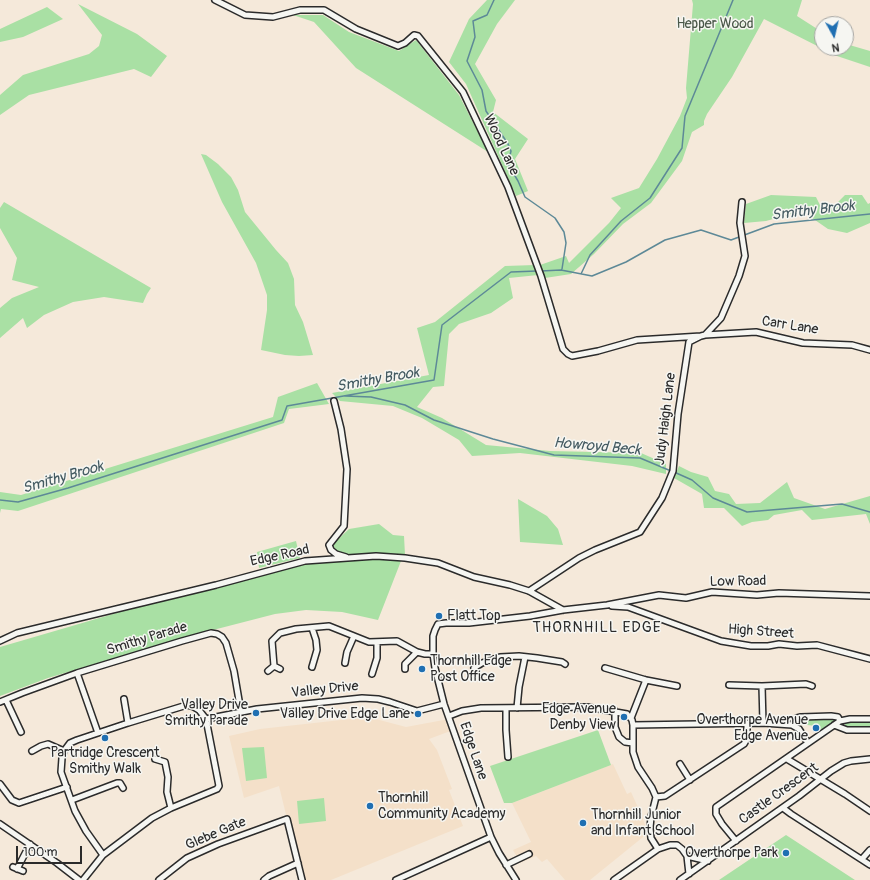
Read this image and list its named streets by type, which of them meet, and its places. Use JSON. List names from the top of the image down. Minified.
{"streets":{"street":["Wood Lane","Carr Lane","Judy Haigh Lane","Edge Road","Low Road","High Street","Smithy Parade","Valley Drive","Edge Lane","Castle Crescent","Glebe Gate"]},"crossings":[["Wood Lane","Judy Haigh Lane"],["Judy Haigh Lane","Edge Road"],["Edge Road","Edge Lane"],["Low Road","High Street"],["Smithy Parade","Valley Drive"],["Valley Drive","Edge Lane"]],"districts":["THORNHILL EDGE"],"water":["Smithy Brook","Howroyd Beck"],"parks":["Hepper Wood"],"places":["Flatt Top","Thornhill Edge Post Office","Valley Drive Smithy Parade","Valley Drive Edge Lane","Edge Avenue Denby View","Overthorpe Avenue Edge Avenue","Partridge Crescent Smithy Walk","Thornhill Community Academy","Thornhill Junior and Infant School","Overthorpe Park"],"scale_bar":"100 m","north":"bottom"}
